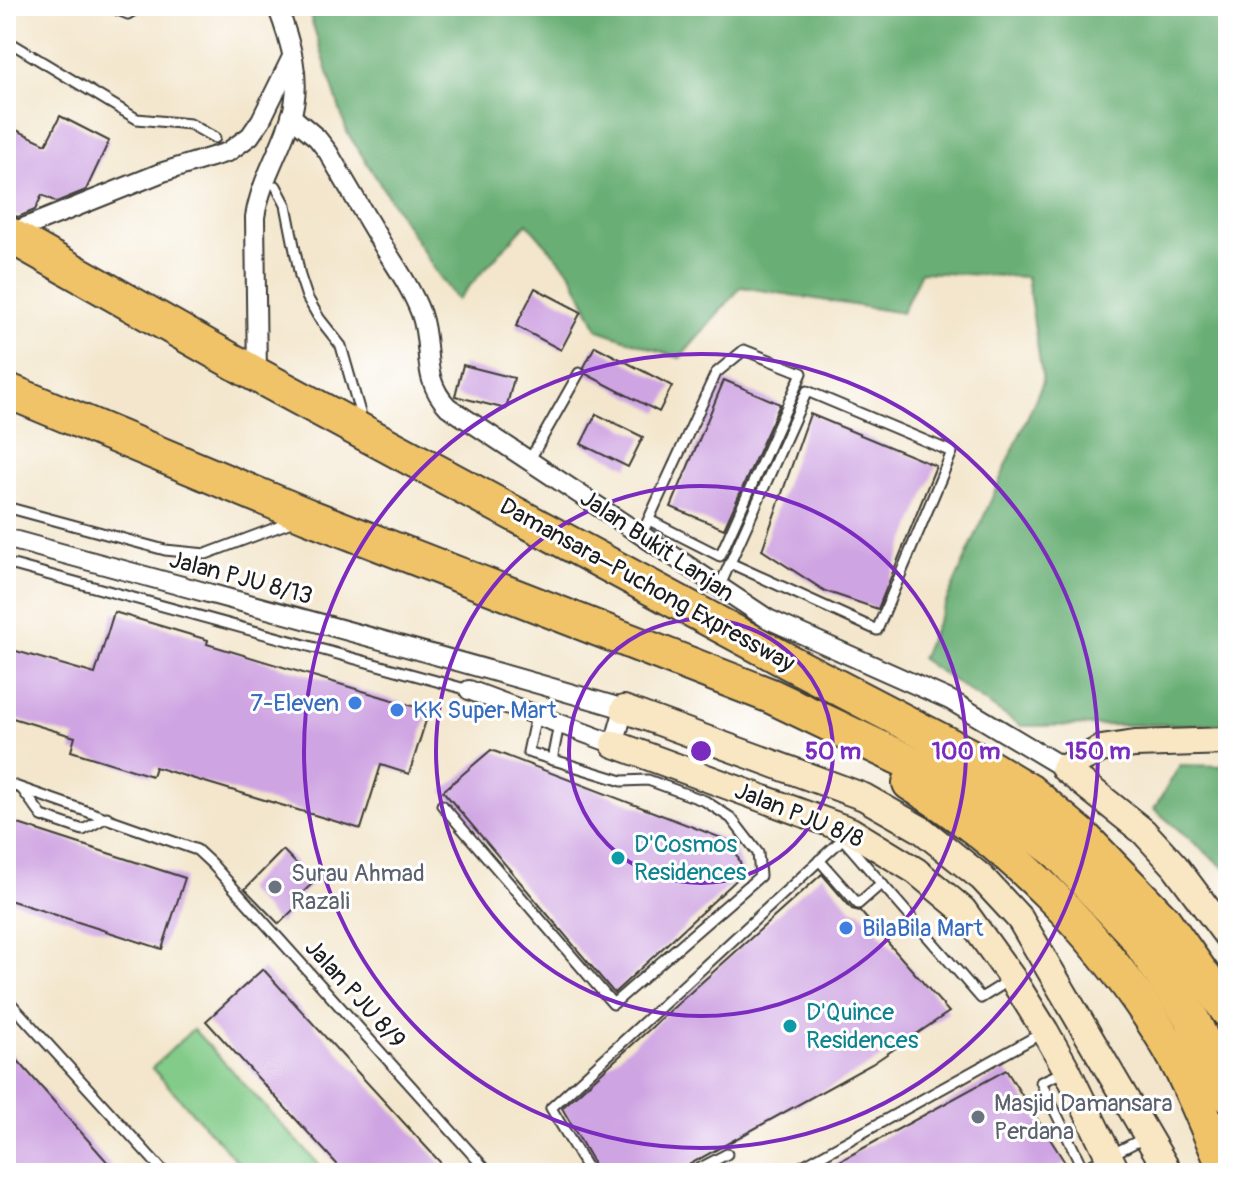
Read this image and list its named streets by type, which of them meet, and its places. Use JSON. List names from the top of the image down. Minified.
{"streets":{"highway":["Damansara–Puchong Expressway"],"street":["Jalan Bukit Lanjan","Jalan PJU 8/13","Jalan PJU 8/8"],"lane":["Jalan PJU 8/9"]},"crossings":[["Jalan PJU 8/13","Jalan PJU 8/8"]],"places":["7-Eleven","KK Super Mart","D'Cosmos Residences","Surau Ahmad Razali","BilaBila Mart","D'Quince Residences","Masjid Damansara Perdana"],"rings":["50 m","100 m","150 m"]}
